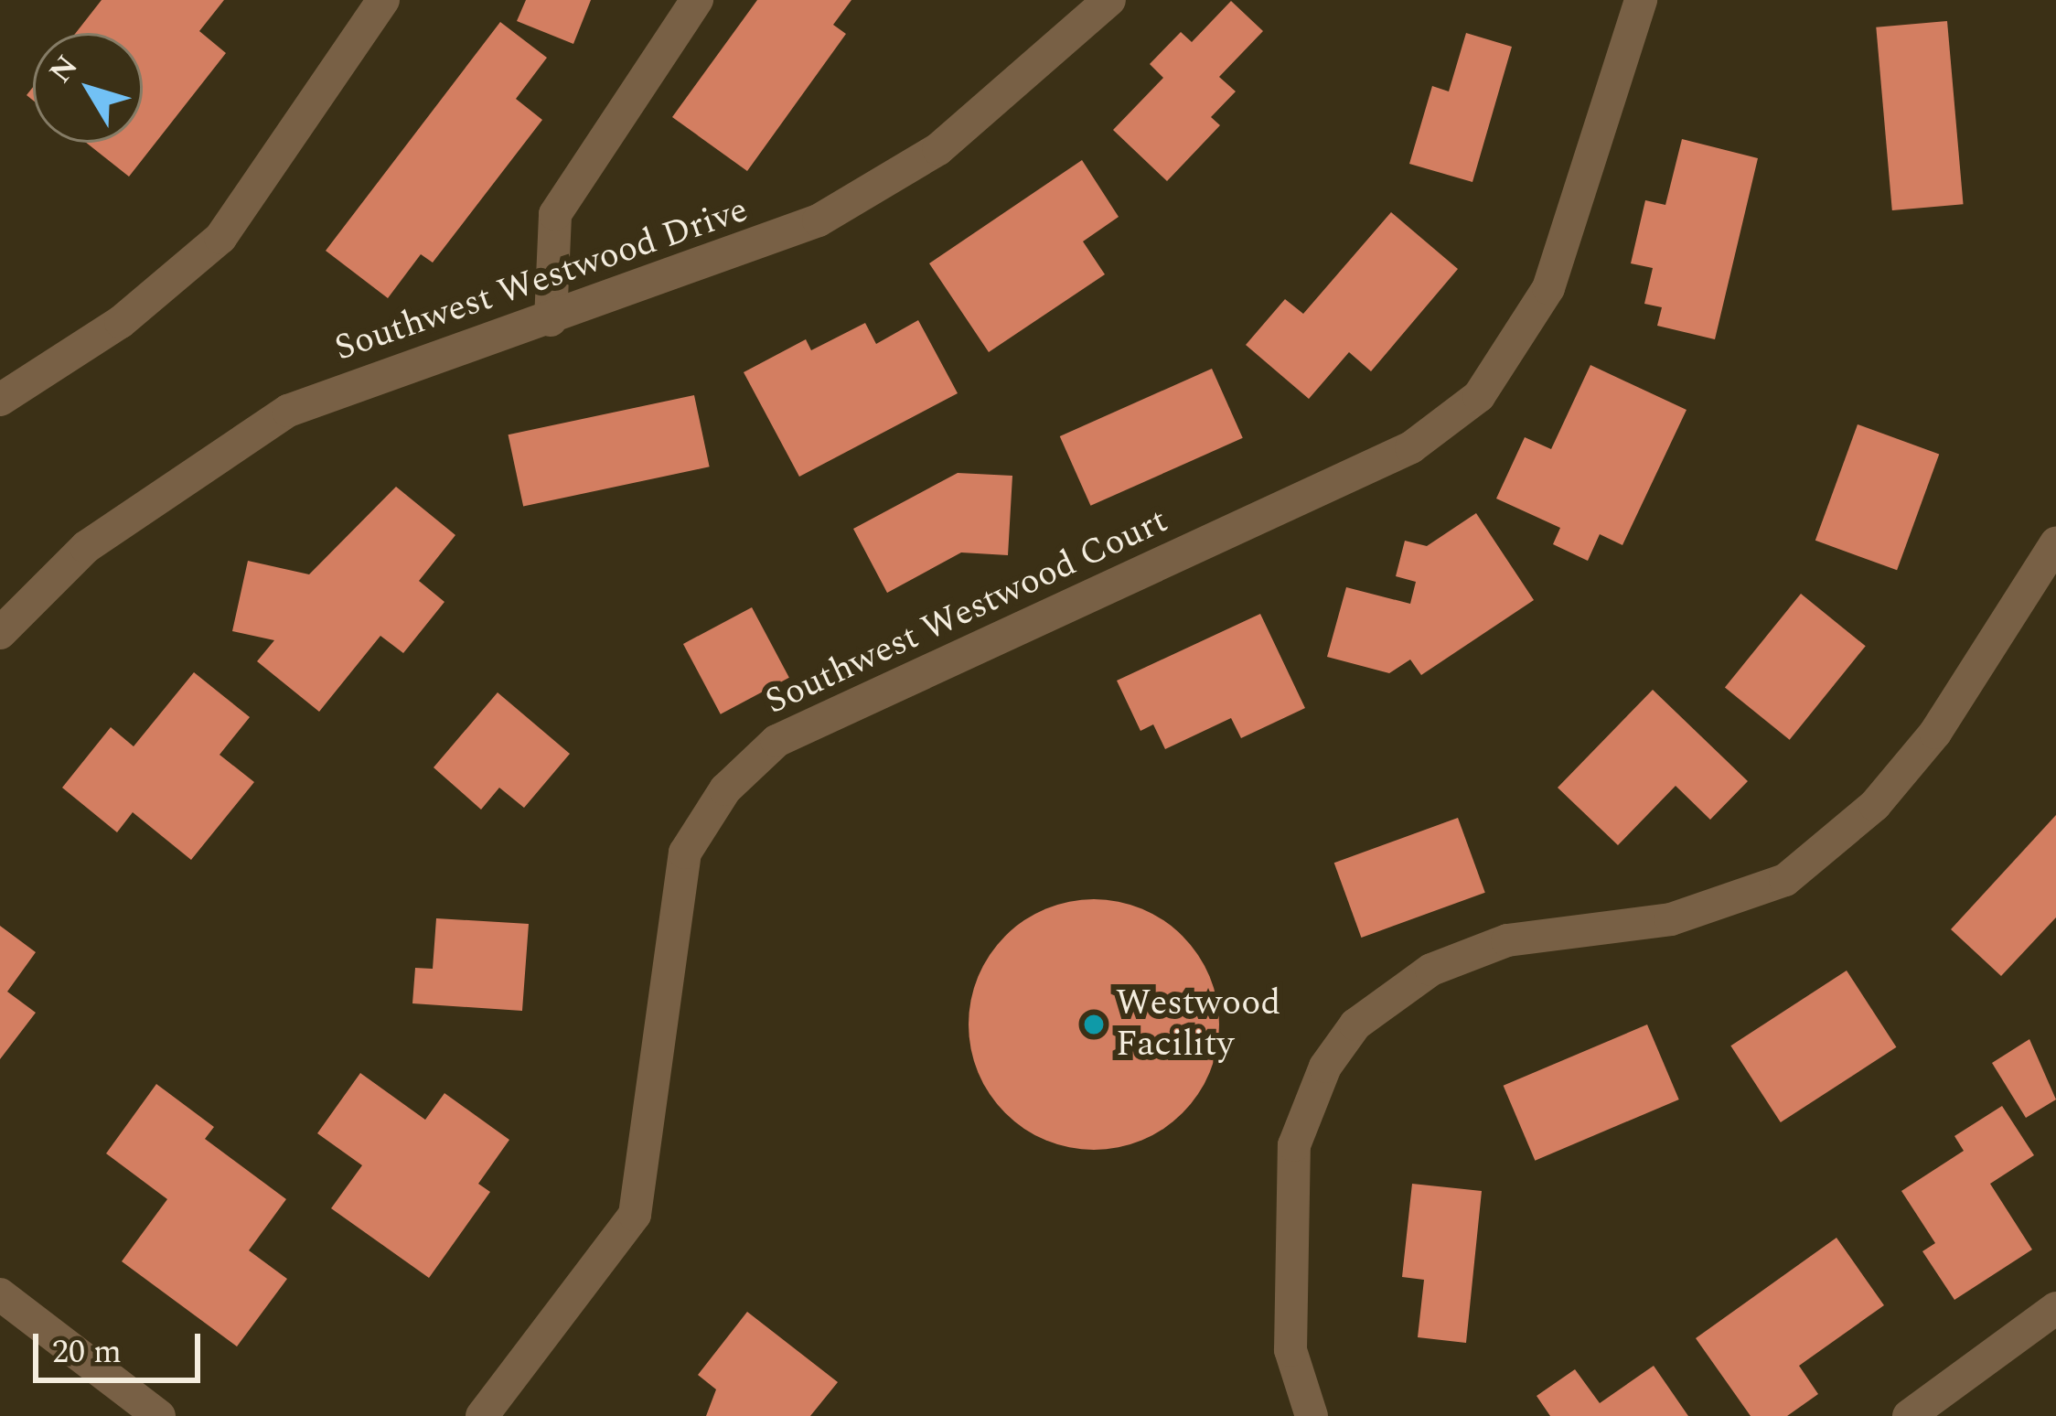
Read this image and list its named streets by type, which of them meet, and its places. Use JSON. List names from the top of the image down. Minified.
{"streets":{"street":["Southwest Westwood Drive","Southwest Westwood Court"]},"places":["Westwood Facility"],"scale_bar":"20 m","north":"top left"}
